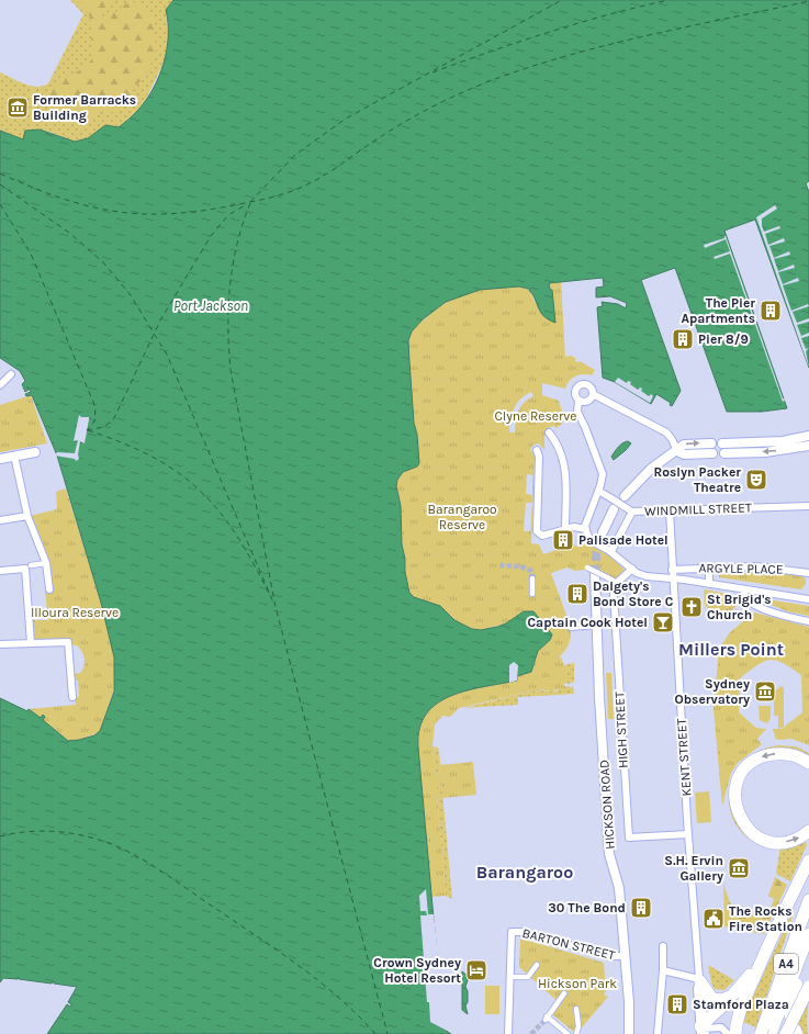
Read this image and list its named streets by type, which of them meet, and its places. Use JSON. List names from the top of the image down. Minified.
{"streets":{"highway":["A4"],"street":["WINDMILL STREET","ARGYLE PLACE","HIGH STREET","KENT STREET","HICKSON ROAD","BARTON STREET"]},"crossings":[["WINDMILL STREET","KENT STREET"],["ARGYLE PLACE","KENT STREET"],["HIGH STREET","KENT STREET"],["HICKSON ROAD","BARTON STREET"]],"districts":["Millers Point","Barangaroo"],"water":["Port Jackson"],"parks":["Clyne Reserve","Barangaroo Reserve","Illoura Reserve","Hickson Park"],"places":{"museum":["Former Barracks Building","Sydney Observatory","S.H. Ervin Gallery"],"building":["The Pier Apartments","Pier 8/9","Palisade Hotel","Dalgety's Bond Store C","30 The Bond","Stamford Plaza"],"theatre":["Roslyn Packer Theatre"],"church":["St Brigid's Church"],"bar":["Captain Cook Hotel"],"public building":["The Rocks Fire Station"],"hotel":["Crown Sydney Hotel Resort"]}}
